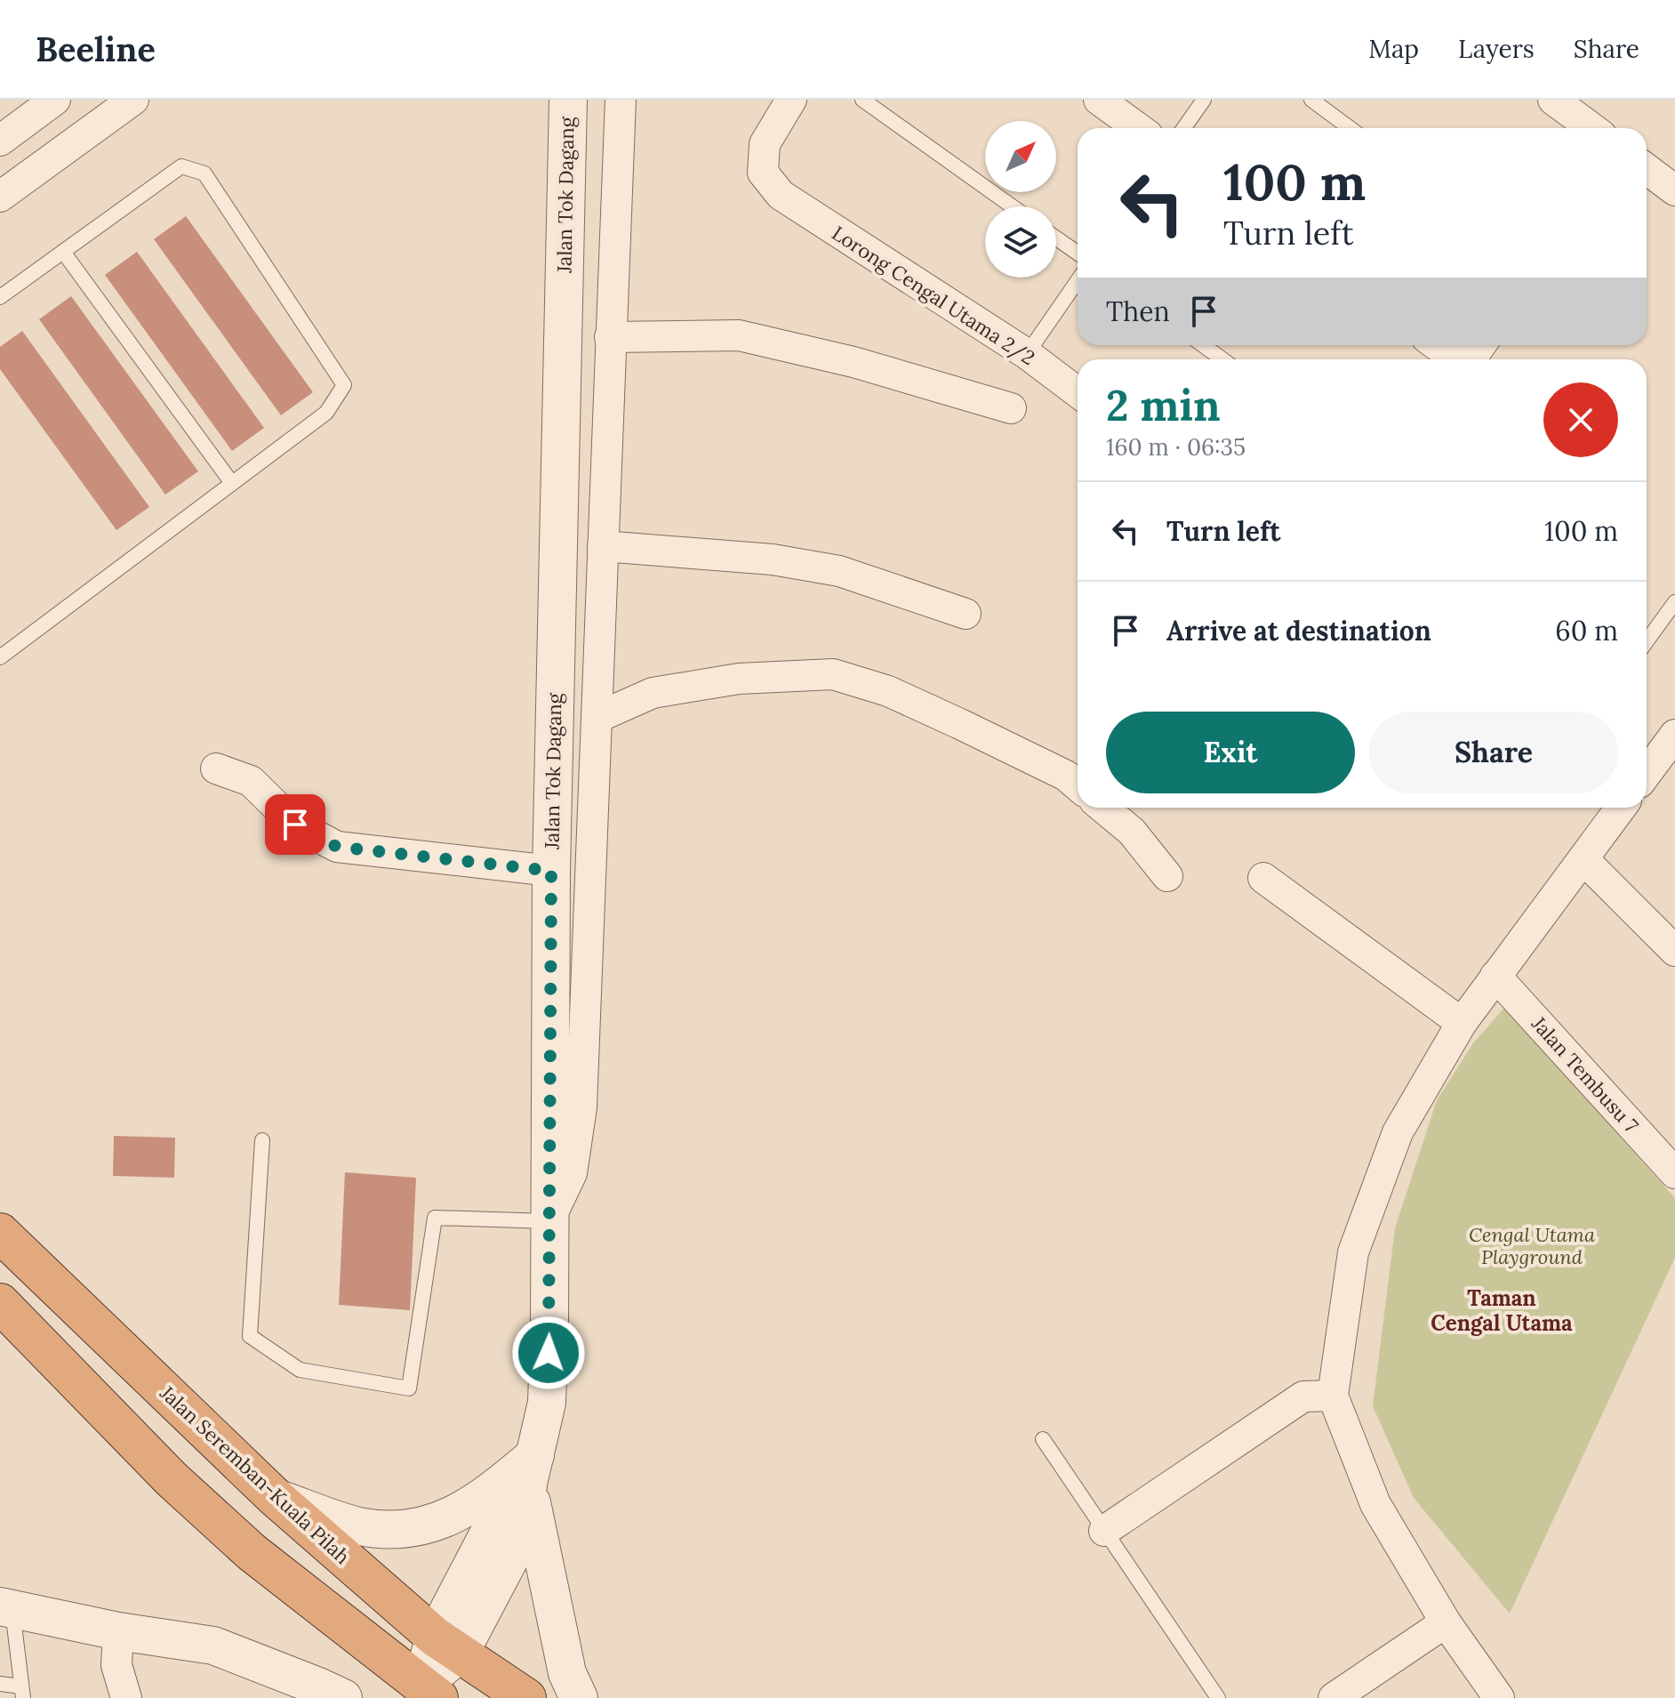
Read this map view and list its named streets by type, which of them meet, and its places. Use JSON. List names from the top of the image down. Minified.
{"streets":{"highway":["Jalan Seremban-Kuala Pilah"],"street":["Jalan Tok Dagang","Lorong Cengal Utama 2/2","Jalan Tembusu 7"]},"crossings":[["Jalan Tok Dagang","Jalan Seremban-Kuala Pilah"]],"districts":["Taman Cengal Utama"],"parks":["Cengal Utama Playground"],"north":"top right","page":{"header":"Beeline","nav":["Map","Layers","Share"],"turn":["100 m","Turn left"],"then":"Then","heading":["2 min","160 m · 06:35"],"list":[{"name":"Turn left","value":"100 m"},{"name":"Arrive at destination","value":"60 m"}],"buttons":["Exit","Share"]}}
